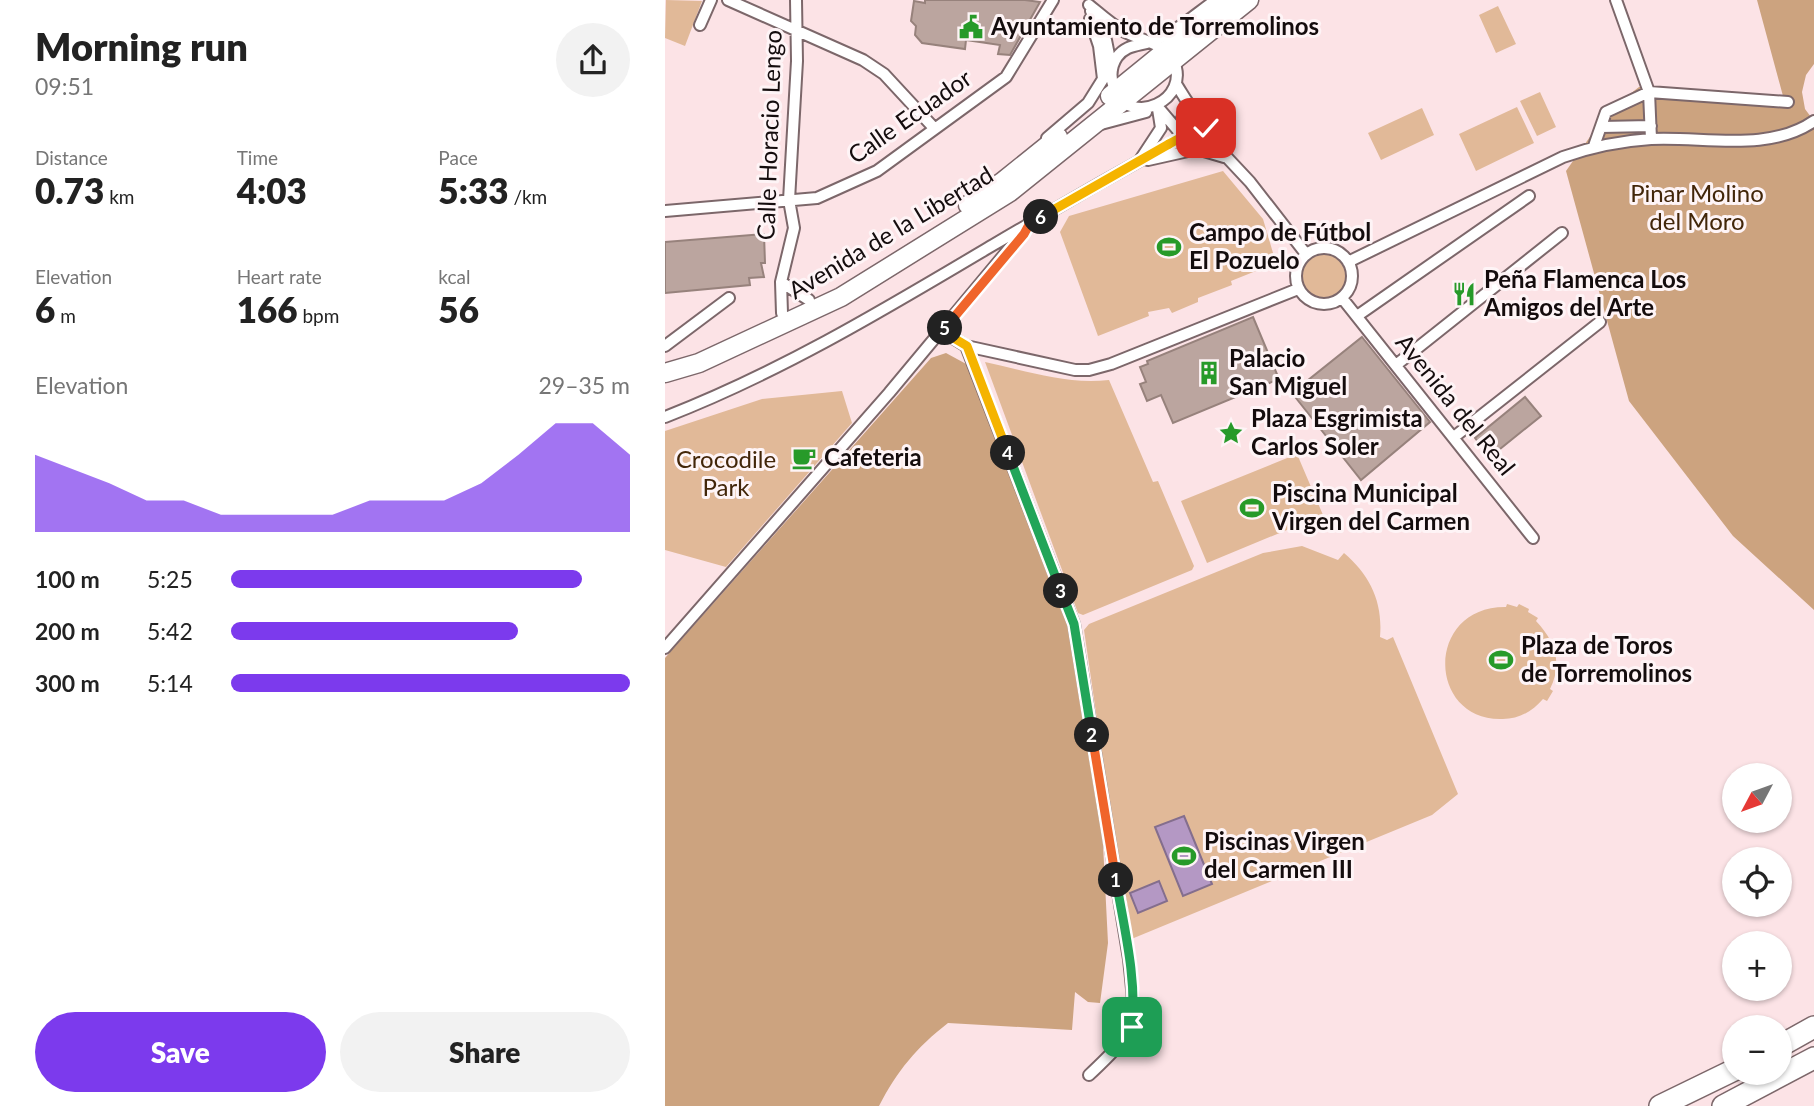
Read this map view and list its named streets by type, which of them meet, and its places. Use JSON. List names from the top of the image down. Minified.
{"streets":{"main road":["Avenida de la Libertad"],"street":["Calle Ecuador","Calle Horacio Lengo","Avenida del Real"]},"crossings":[["Calle Ecuador","Calle Horacio Lengo"],["Calle Horacio Lengo","Avenida de la Libertad"]],"parks":["Pinar Molino del Moro","Crocodile Park"],"places":{"public building":["Ayuntamiento de Torremolinos"],"sports":["Campo de Fútbol El Pozuelo","Piscina Municipal Virgen del Carmen","Plaza de Toros de Torremolinos","Piscinas Virgen del Carmen III"],"restaurant":["Peña Flamenca Los Amigos del Arte"],"building":["Palacio San Miguel"],"place":["Plaza Esgrimista Carlos Soler"],"cafe":["Cafeteria"]},"north":"bottom left","page":{"heading":["Morning run","09:51"],"stats":[["Distance","0.73 km"],["Time","4:03"],["Pace","5:33 /km"],["Elevation","6 m"],["Heart rate","166 bpm"],["kcal","56"]],"pins":["6","5","4","3","2","1"],"chart":["Elevation","29–35 m"],"list":[{"name":"100 m","note":"5:25"},{"name":"200 m","note":"5:42"},{"name":"300 m","note":"5:14"}],"map_buttons":["+","−"],"buttons":["Save","Share"]}}
